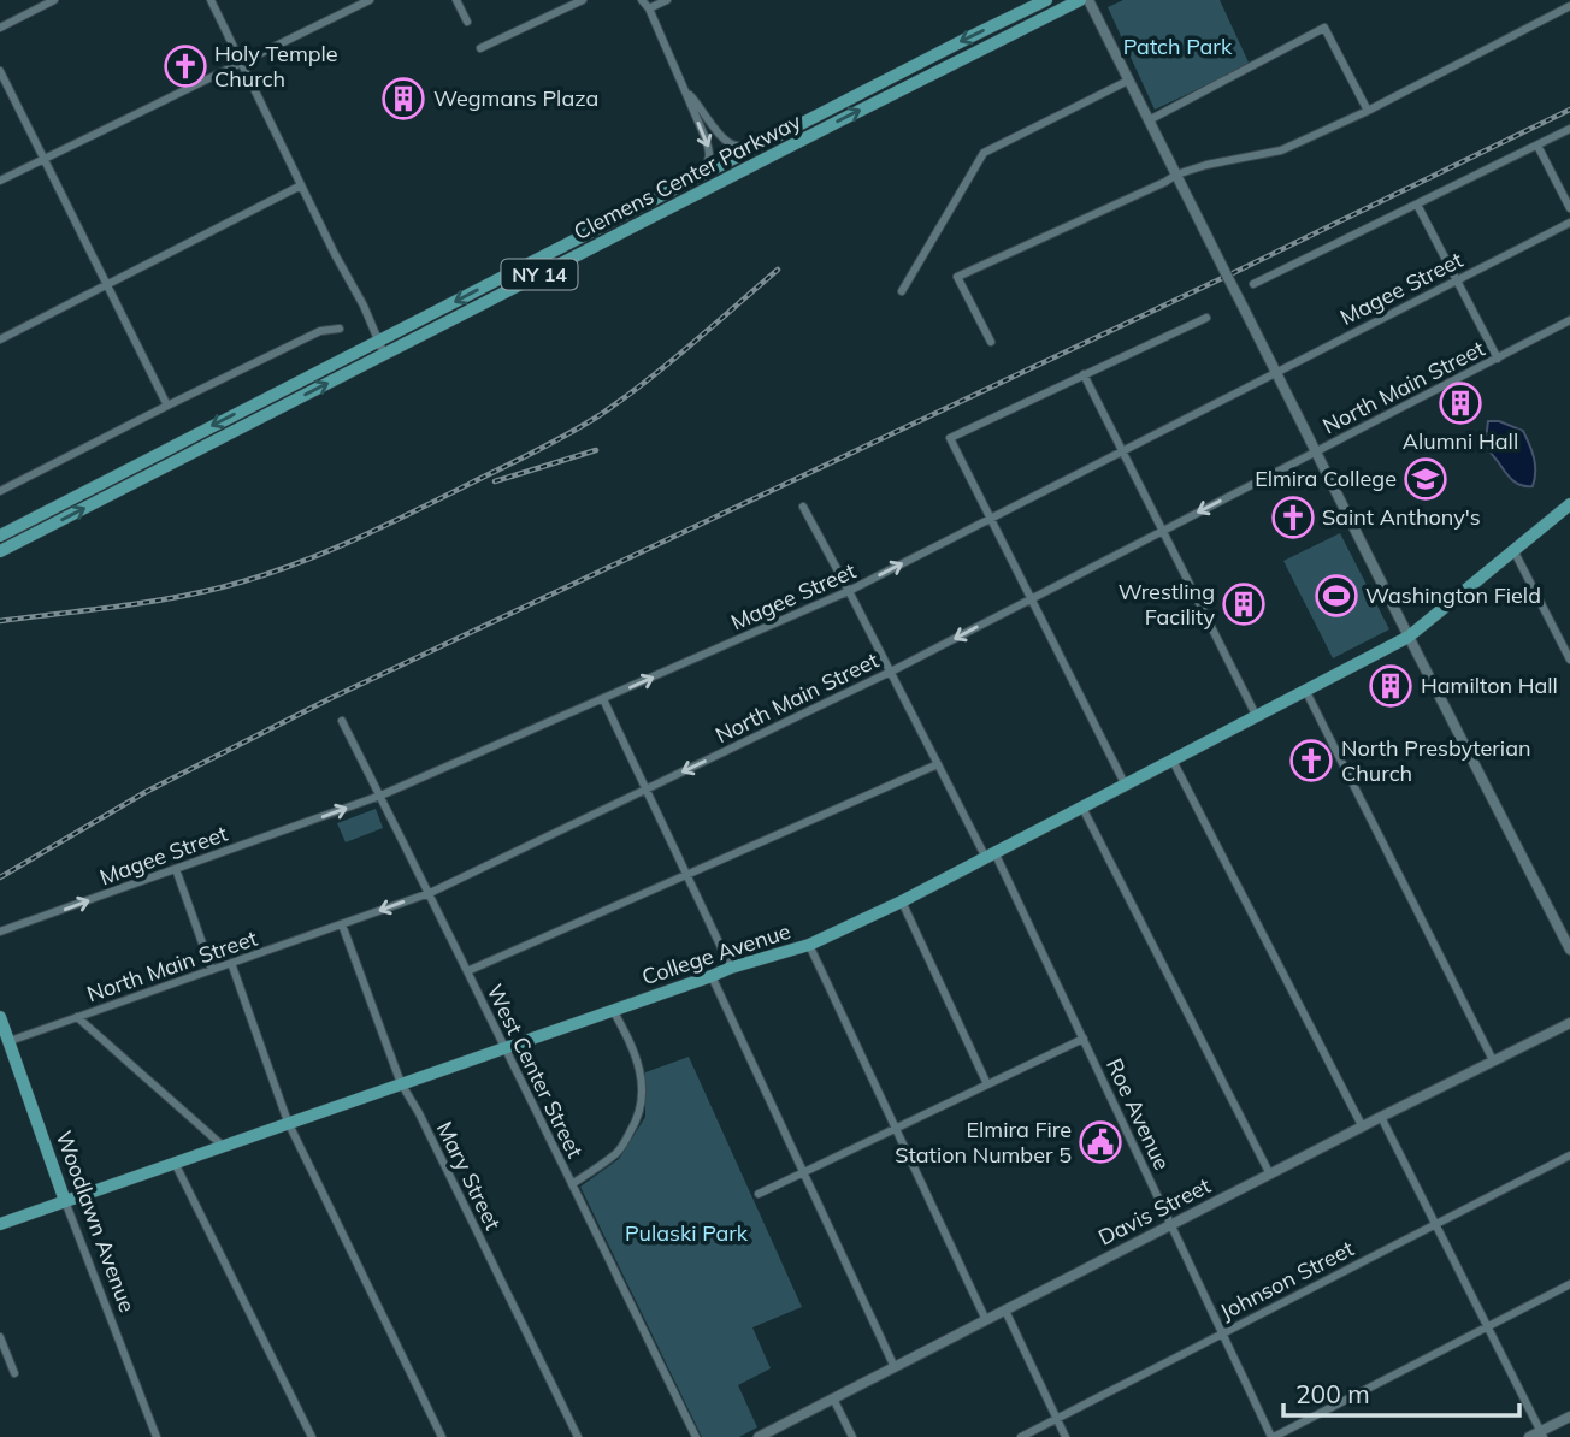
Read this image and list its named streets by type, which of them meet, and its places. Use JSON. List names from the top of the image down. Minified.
{"streets":{"main road":["Clemens Center Parkway","NY 14","College Avenue","Woodlawn Avenue"],"street":["Magee Street","North Main Street","West Center Street","Roe Avenue","Mary Street","Davis Street","Johnson Street"]},"crossings":[["Magee Street","West Center Street"],["Magee Street","Roe Avenue"],["North Main Street","West Center Street"],["North Main Street","Roe Avenue"],["North Main Street","Mary Street"],["North Main Street","Woodlawn Avenue"],["College Avenue","West Center Street"],["College Avenue","Roe Avenue"],["College Avenue","Mary Street"],["College Avenue","Woodlawn Avenue"],["Roe Avenue","Davis Street"],["Roe Avenue","Johnson Street"]],"one_way":["Magee Street","North Main Street"],"parks":["Patch Park","Pulaski Park"],"places":{"church":["Holy Temple Church","Saint Anthony's","North Presbyterian Church"],"building":["Wegmans Plaza","Alumni Hall","Wrestling Facility","Hamilton Hall"],"school or university":["Elmira College"],"sports":["Washington Field"],"public building":["Elmira Fire Station Number 5"]},"scale_bar":"200 m"}
